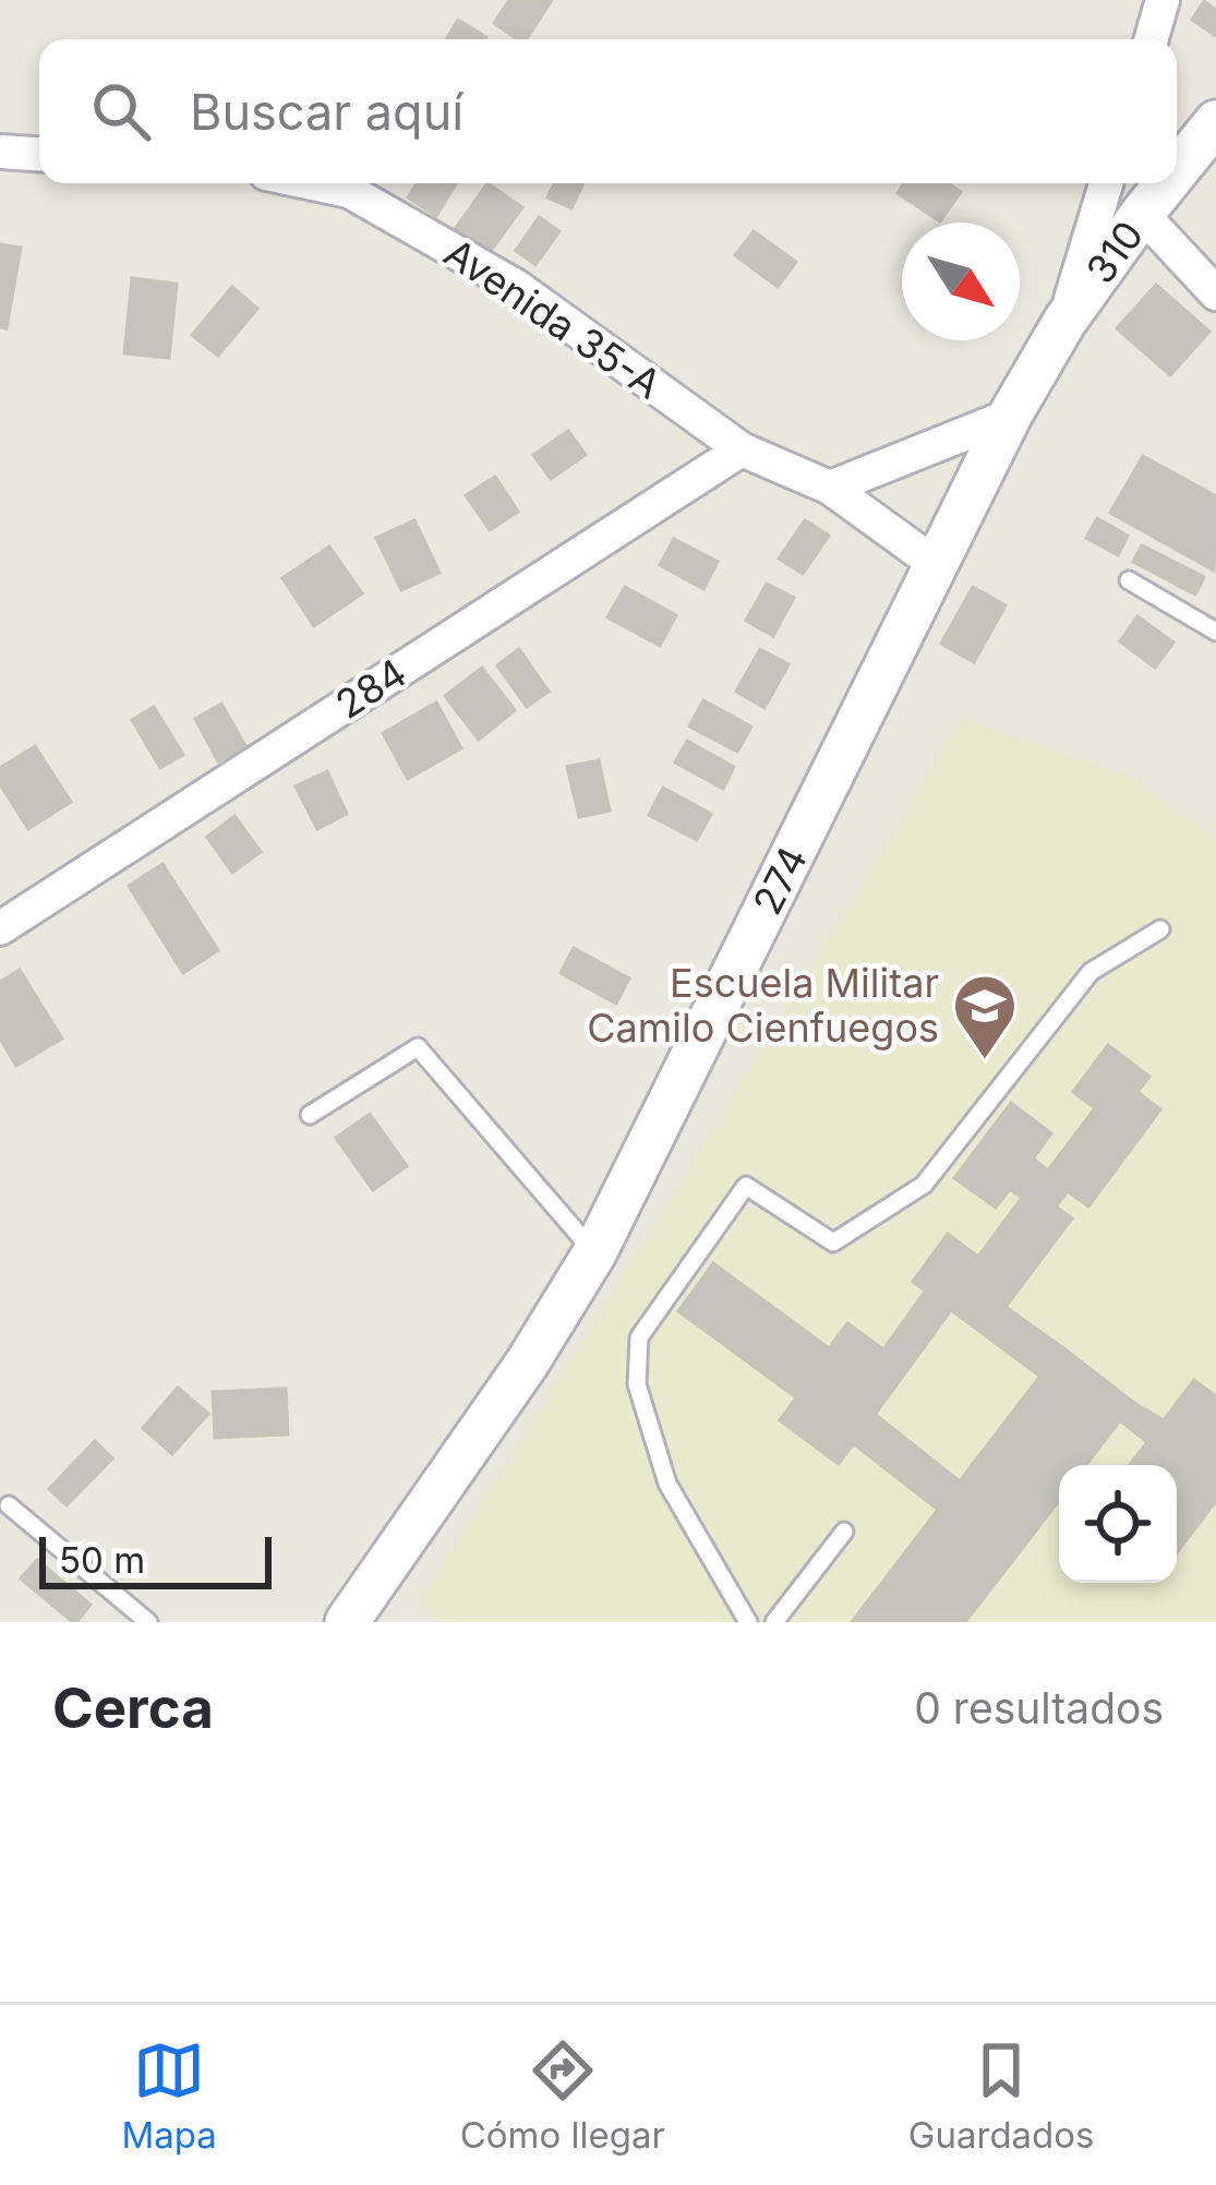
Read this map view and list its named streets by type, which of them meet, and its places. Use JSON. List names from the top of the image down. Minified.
{"streets":{"street":["310","Avenida 35-A","284","274"]},"crossings":[["310","274"],["Avenida 35-A","284"],["Avenida 35-A","274"]],"places":{"school or university":["Escuela Militar Camilo Cienfuegos"]},"scale_bar":"50 m","north":"bottom right","page":{"search":"Buscar aquí","scale":"50 m","heading":["Cerca","0 resultados"],"nav":["Mapa","Cómo llegar","Guardados"]}}
